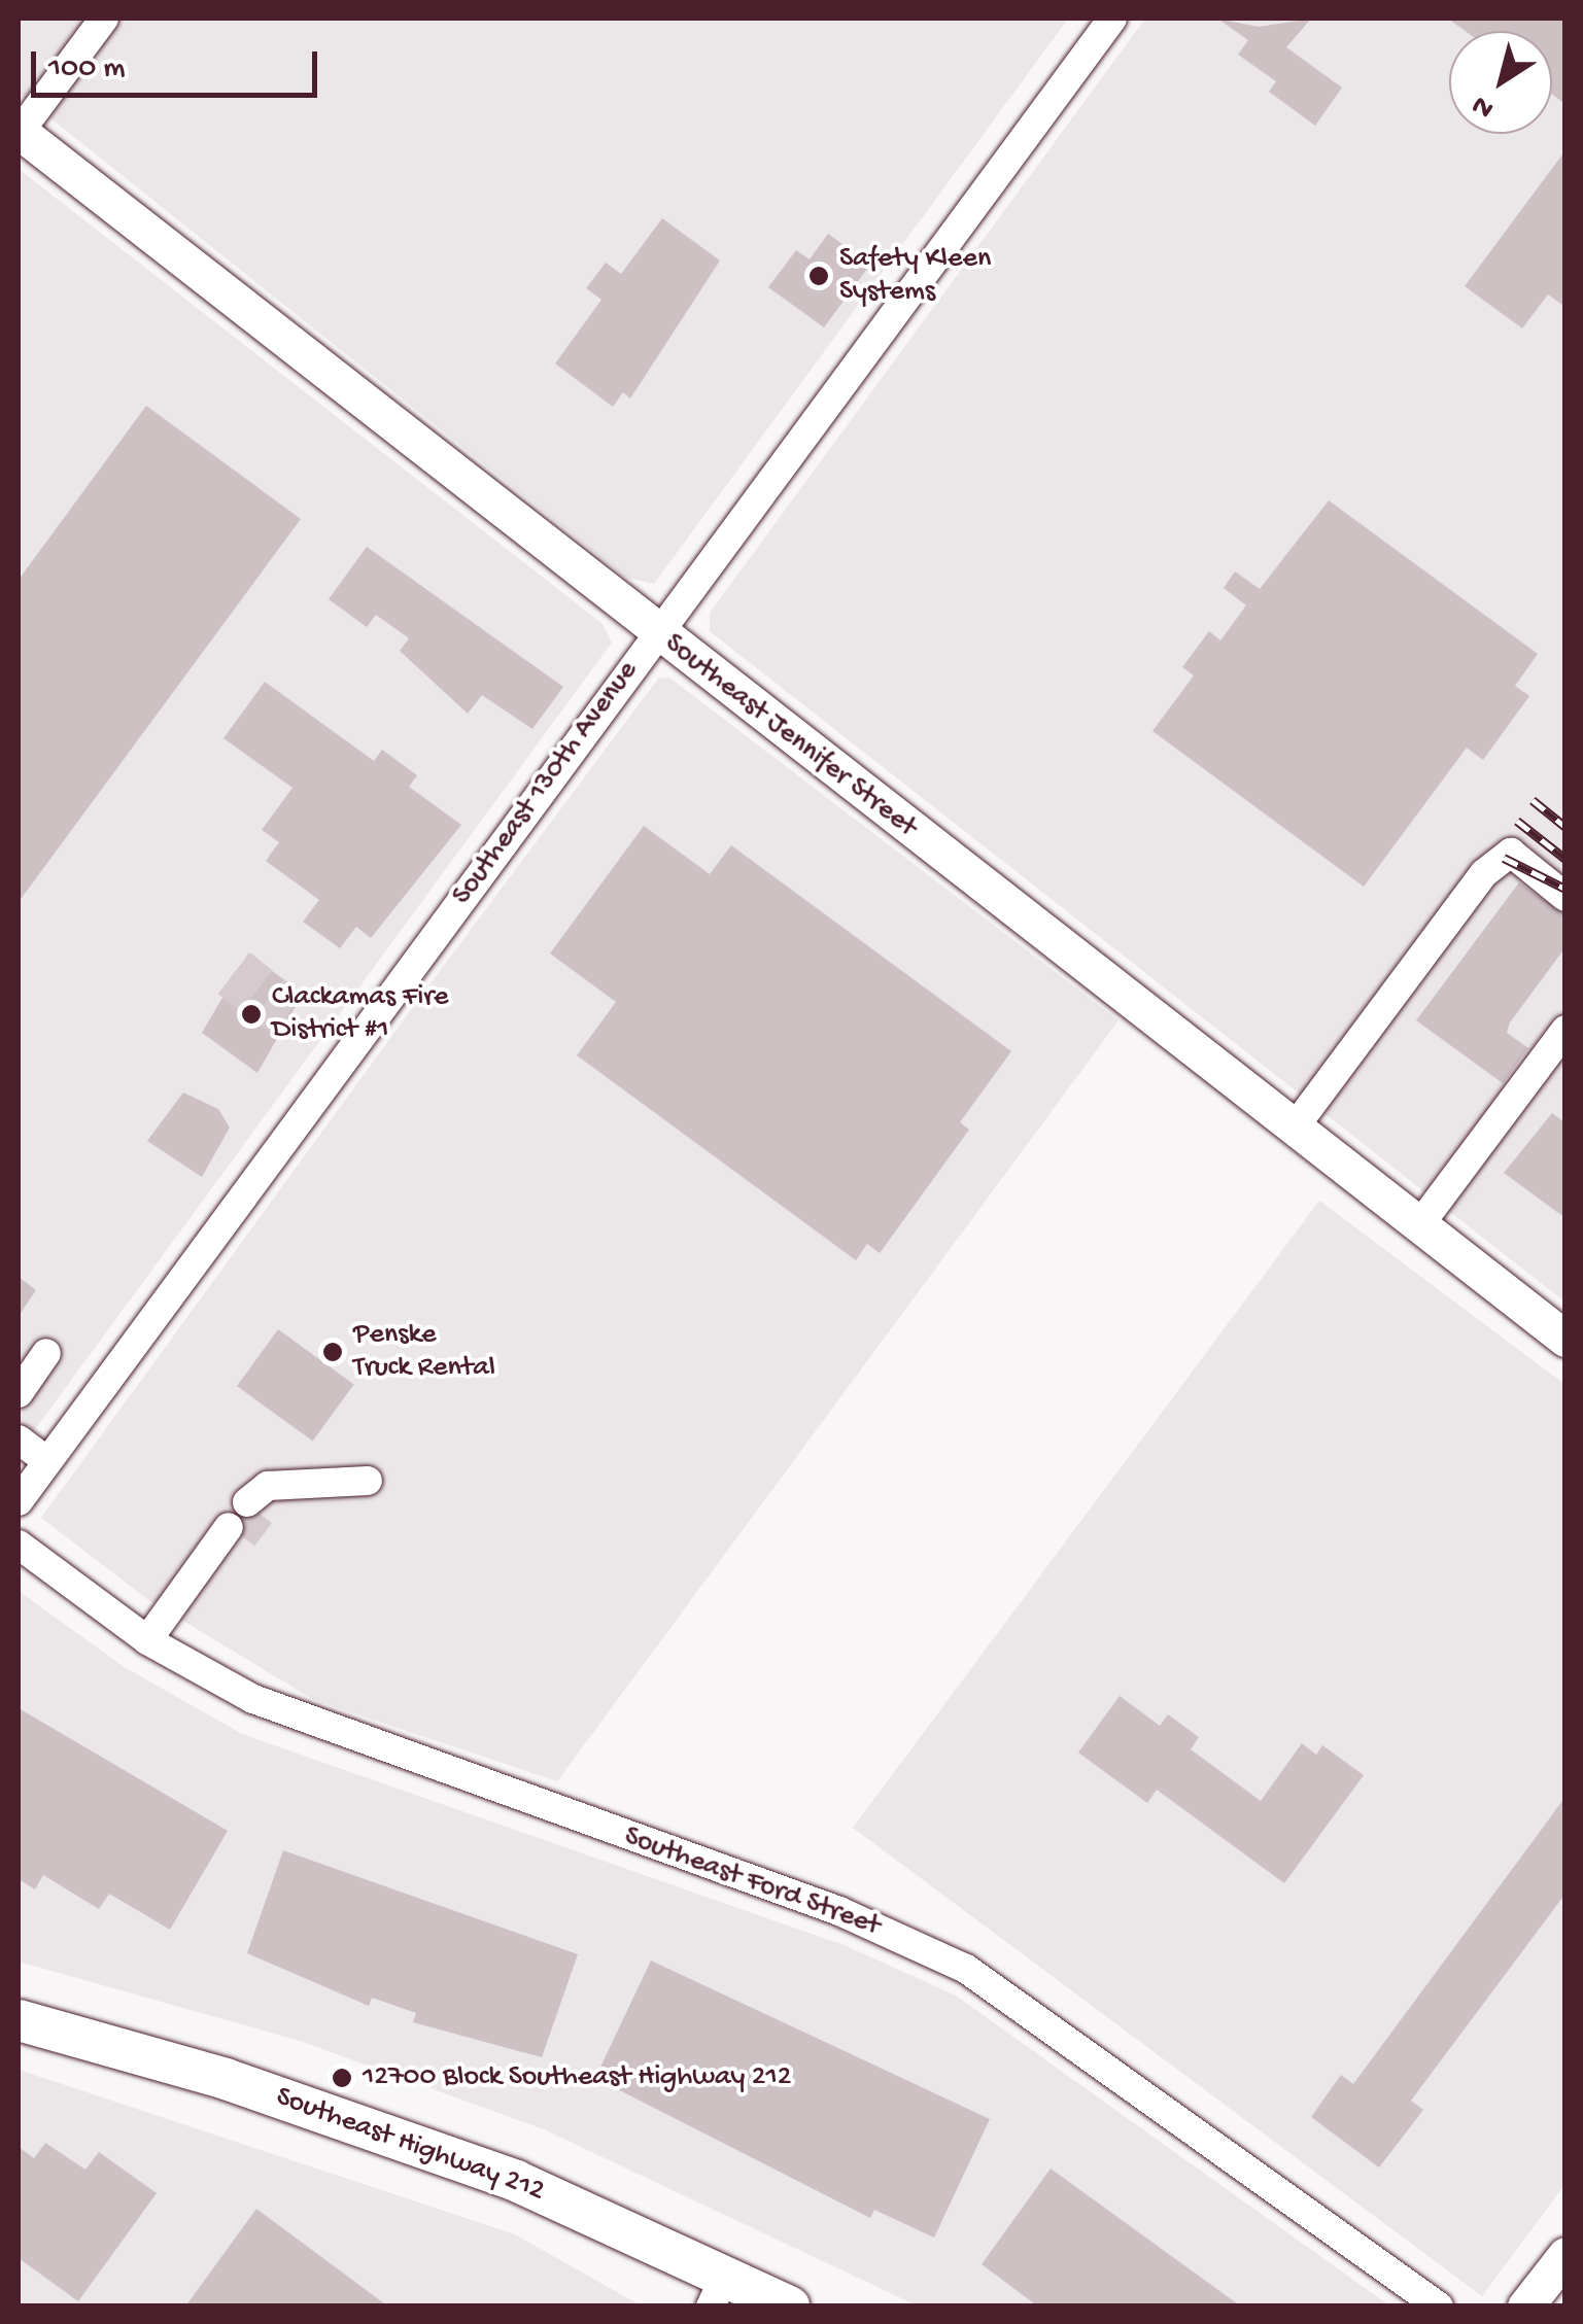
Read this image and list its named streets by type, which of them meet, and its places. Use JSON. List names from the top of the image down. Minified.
{"streets":{"highway":["Southeast Highway 212"],"main road":["Southeast Jennifer Street"],"street":["Southeast 130th Avenue","Southeast Ford Street"]},"crossings":[["Southeast Jennifer Street","Southeast 130th Avenue"]],"places":["Safety Kleen Systems","Clackamas Fire District #1","Penske Truck Rental","12700 Block Southeast Highway 212"],"scale_bar":"100 m","north":"bottom left"}
